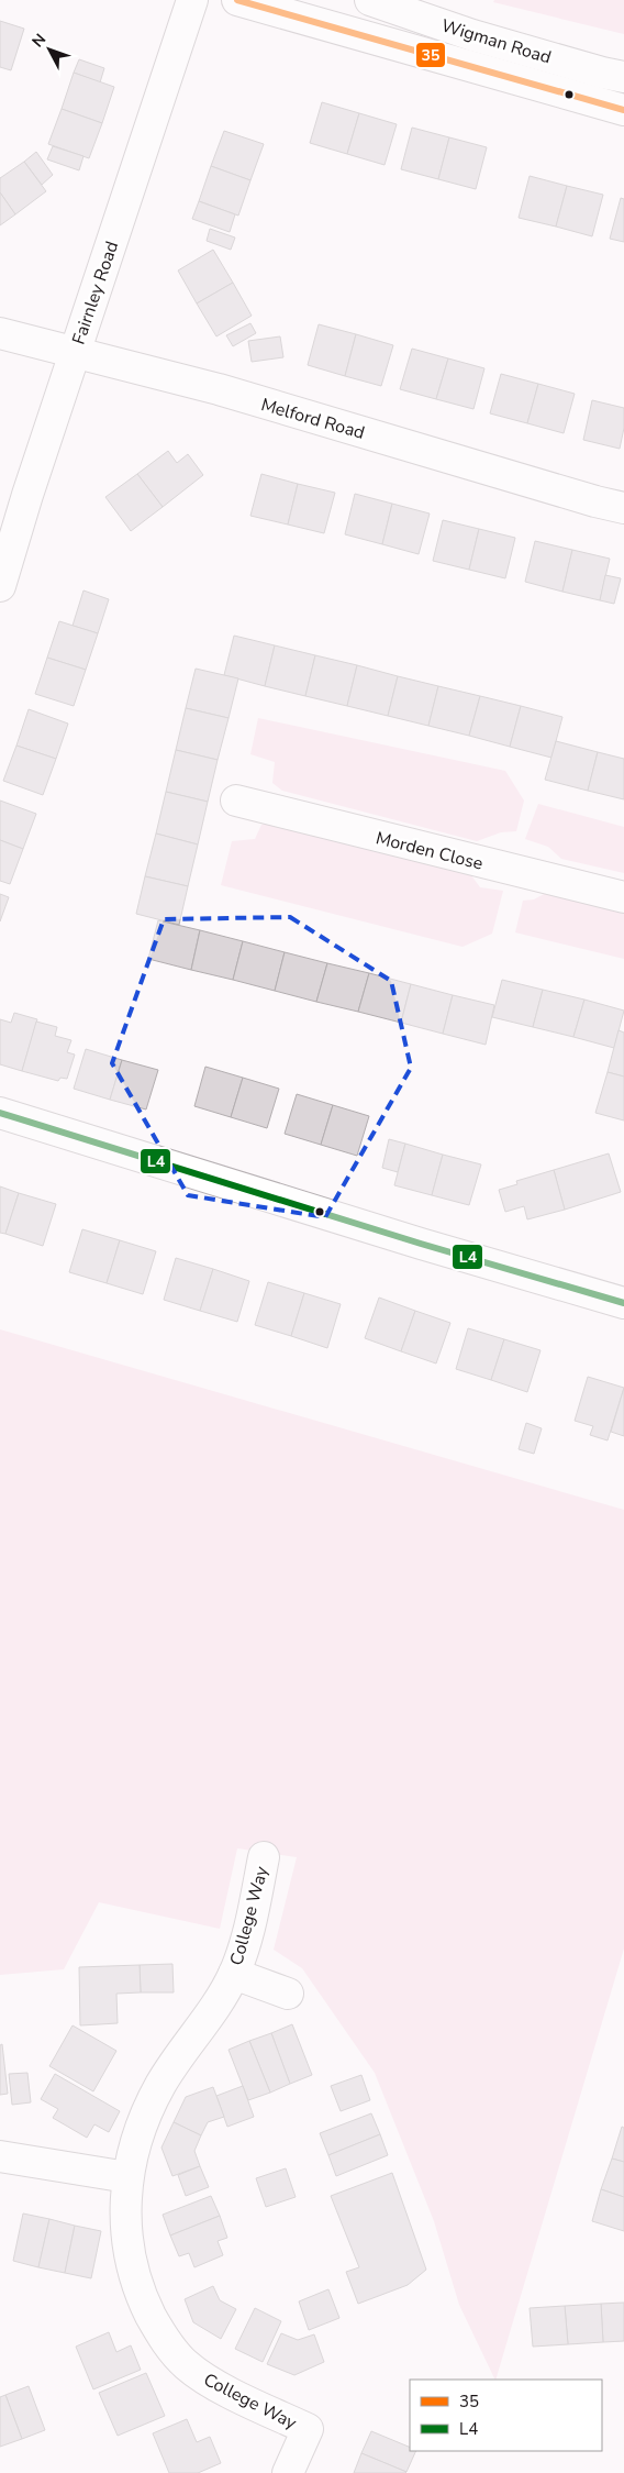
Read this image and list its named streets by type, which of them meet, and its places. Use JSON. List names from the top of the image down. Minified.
{"streets":{"street":["Wigman Road","Fairnley Road","Melford Road","Morden Close","College Way"]},"crossings":[["Fairnley Road","Melford Road"]],"lines":["transit line 35","transit line L4"],"legend":["35","L4"],"north":"top left"}
